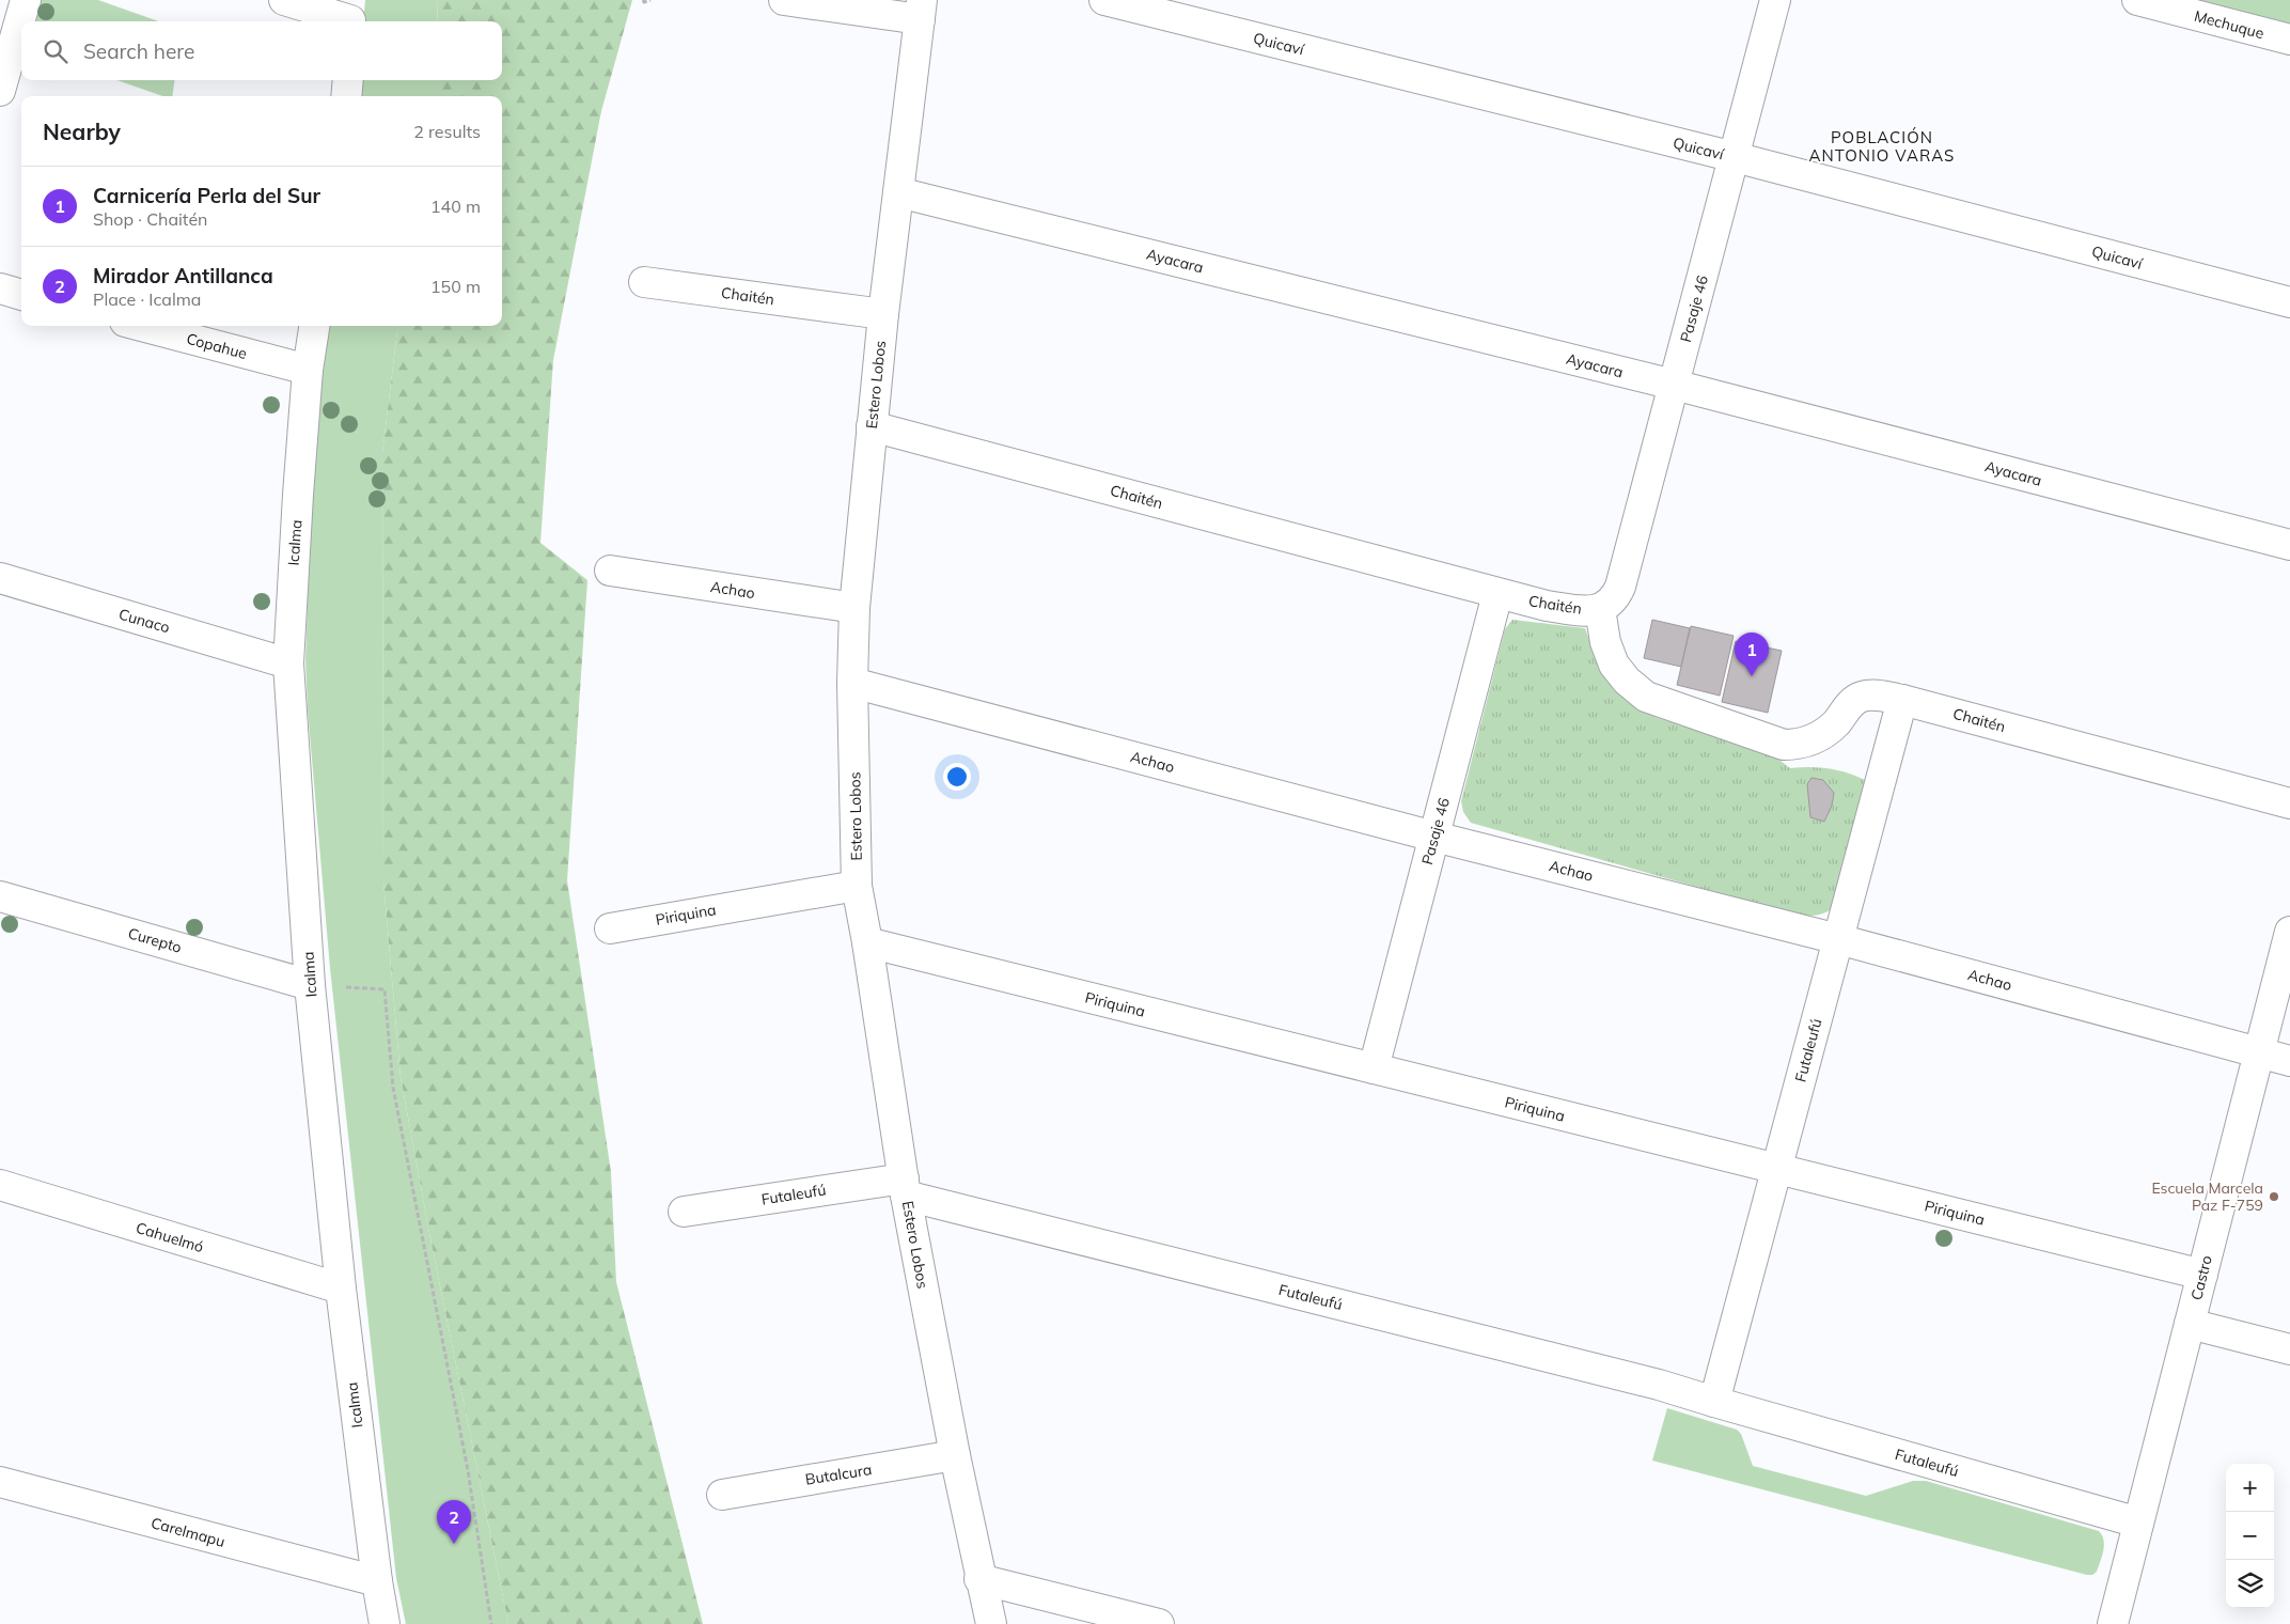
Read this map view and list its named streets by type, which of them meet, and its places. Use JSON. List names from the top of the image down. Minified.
{"streets":{"street":["Mechuque","Quicaví","Ayacara","Chaitén","Pasaje 46","Copahue","Estero Lobos","Icalma","Achao","Cunaco","Piriquina","Curepto","Futaleufú","Cahuelmó","Castro","Butalcura","Carelmapu"]},"crossings":[["Quicaví","Pasaje 46"],["Ayacara","Pasaje 46"],["Ayacara","Estero Lobos"],["Chaitén","Pasaje 46"],["Chaitén","Estero Lobos"],["Chaitén","Futaleufú"],["Pasaje 46","Achao"],["Pasaje 46","Piriquina"],["Copahue","Icalma"],["Estero Lobos","Achao"],["Estero Lobos","Piriquina"],["Estero Lobos","Futaleufú"],["Estero Lobos","Butalcura"],["Icalma","Cunaco"],["Icalma","Curepto"],["Icalma","Cahuelmó"],["Icalma","Carelmapu"],["Achao","Futaleufú"],["Achao","Castro"],["Piriquina","Futaleufú"],["Piriquina","Castro"],["Futaleufú","Castro"]],"districts":["POBLACIÓN ANTONIO VARAS"],"places":["Escuela Marcela Paz F-759"],"page":{"search":"Search here","heading":["Nearby","2 results"],"list":[{"mark":"1","name":"Carnicería Perla del Sur","note":"Shop · Chaitén","value":"140 m"},{"mark":"2","name":"Mirador Antillanca","note":"Place · Icalma","value":"150 m"}],"pins":["1","2"],"map_buttons":["+","−"]}}
